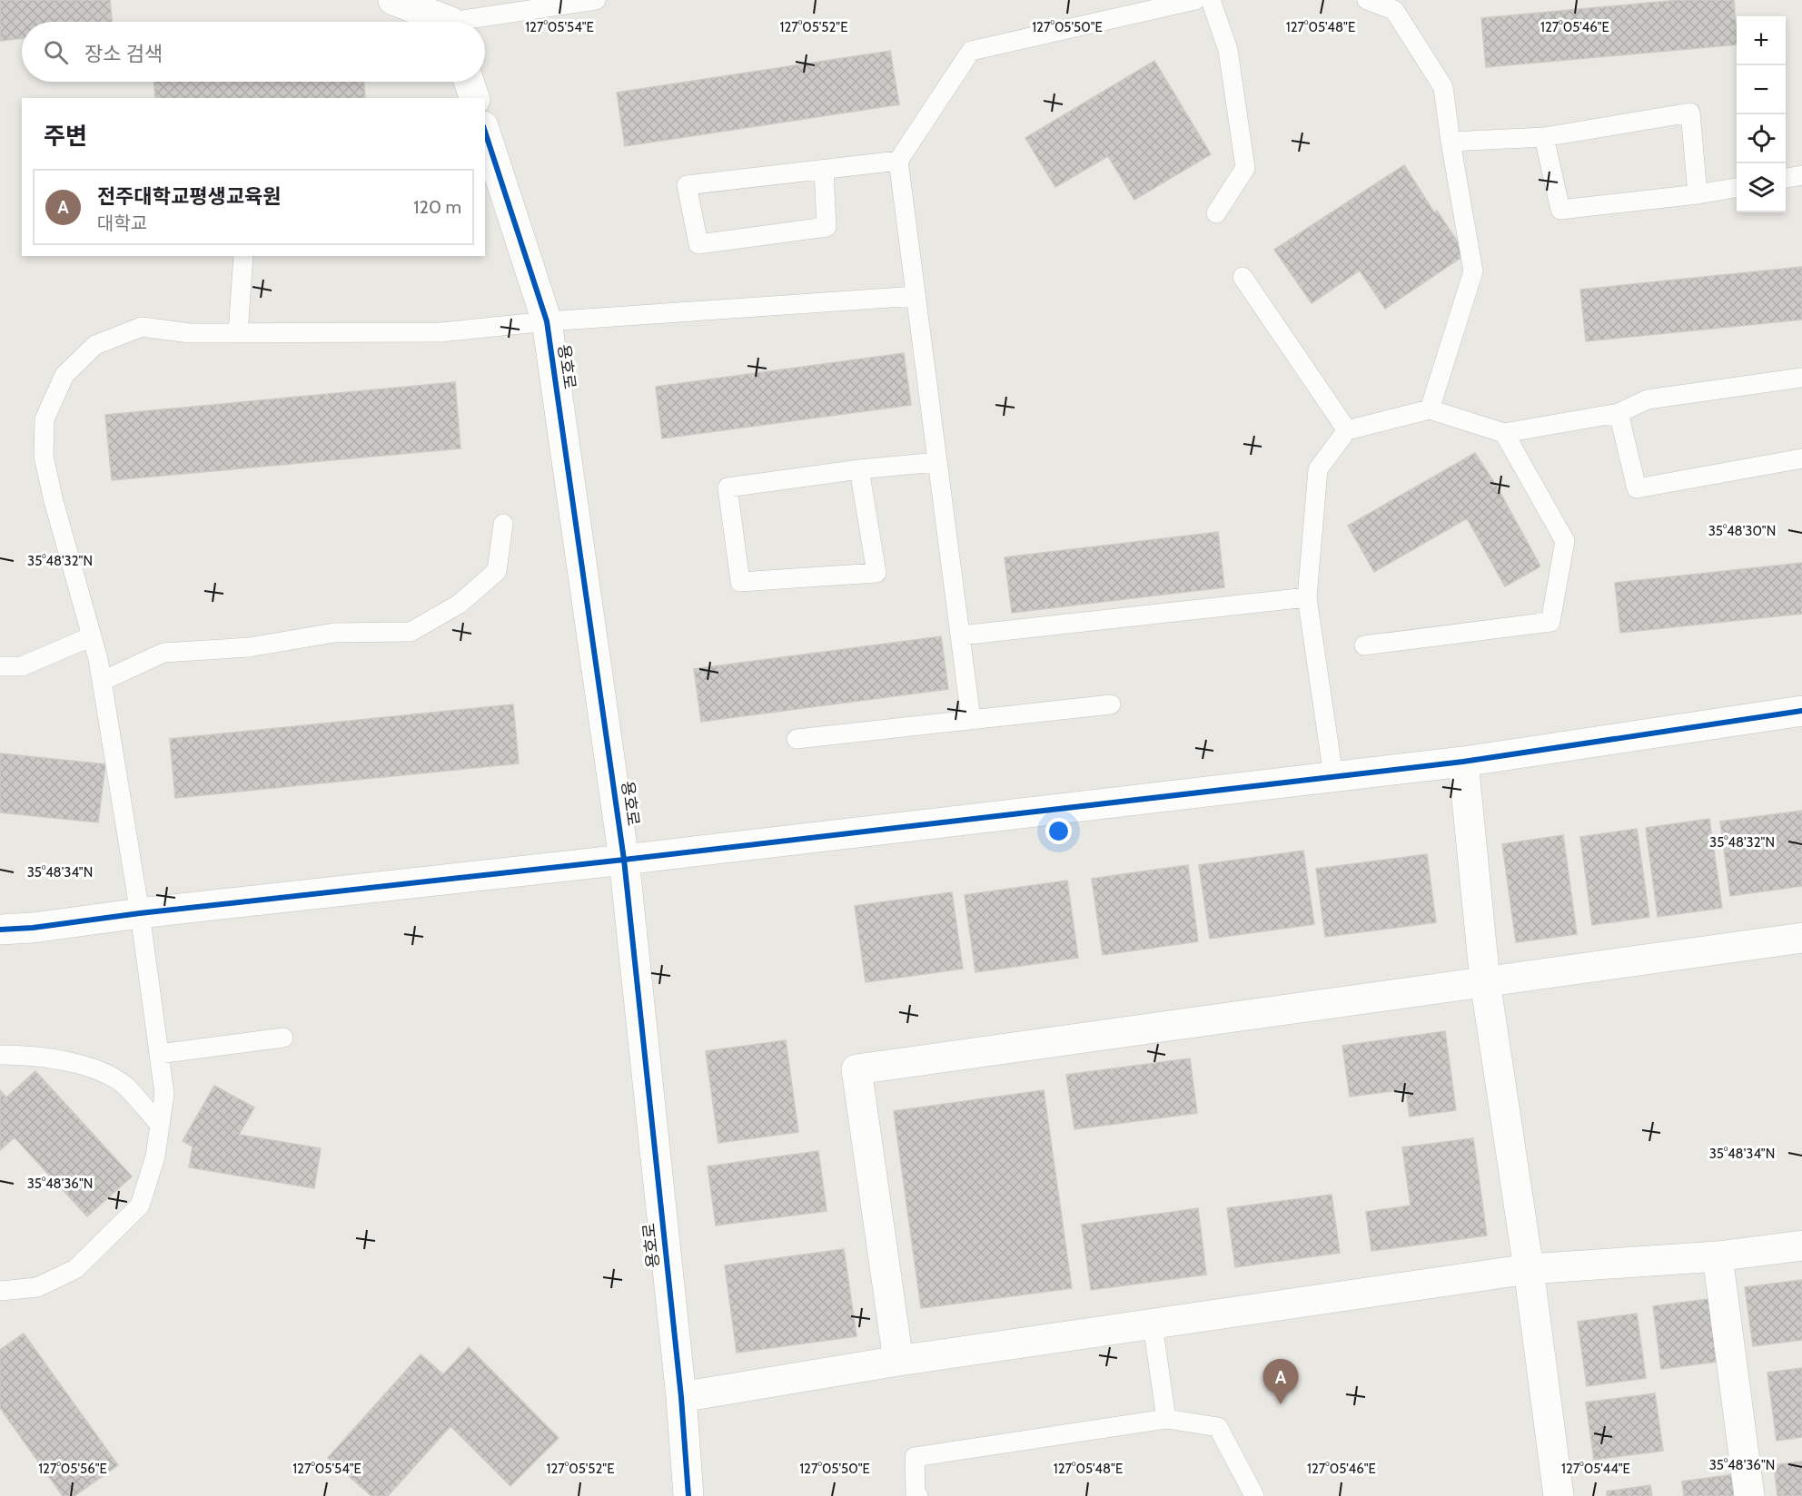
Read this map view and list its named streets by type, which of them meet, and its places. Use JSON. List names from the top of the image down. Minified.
{"streets":{"street":["용호로"]},"page":{"map_buttons":["+","−"],"search":"장소 검색","heading":"주변","list":[{"mark":"A","name":"전주대학교평생교육원","note":"대학교","value":"120 m"}],"pins":"A"},"coordinates":["127°05'54\"E","127°05'52\"E","127°05'50\"E","127°05'48\"E","127°05'46\"E","35°48'30\"N","35°48'32\"N","35°48'34\"N","35°48'36\"N","127°05'56\"E","127°05'44\"E"]}
